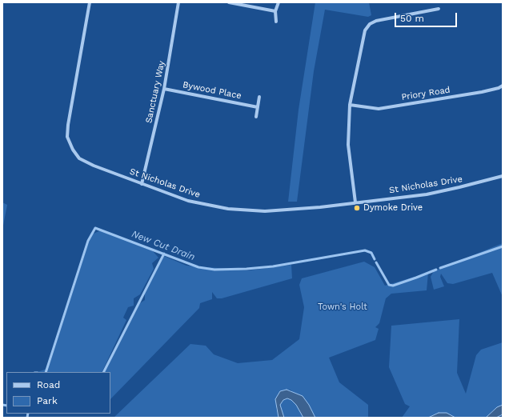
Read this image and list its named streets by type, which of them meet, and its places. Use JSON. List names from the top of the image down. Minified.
{"streets":{"street":["Bywood Place","Sanctuary Way","Priory Road","St Nicholas Drive"]},"crossings":[["Bywood Place","Sanctuary Way"],["Sanctuary Way","St Nicholas Drive"]],"water":["New Cut Drain"],"parks":["Town's Holt"],"places":["Dymoke Drive"],"legend":["Road","Park"],"scale_bar":"50 m"}
